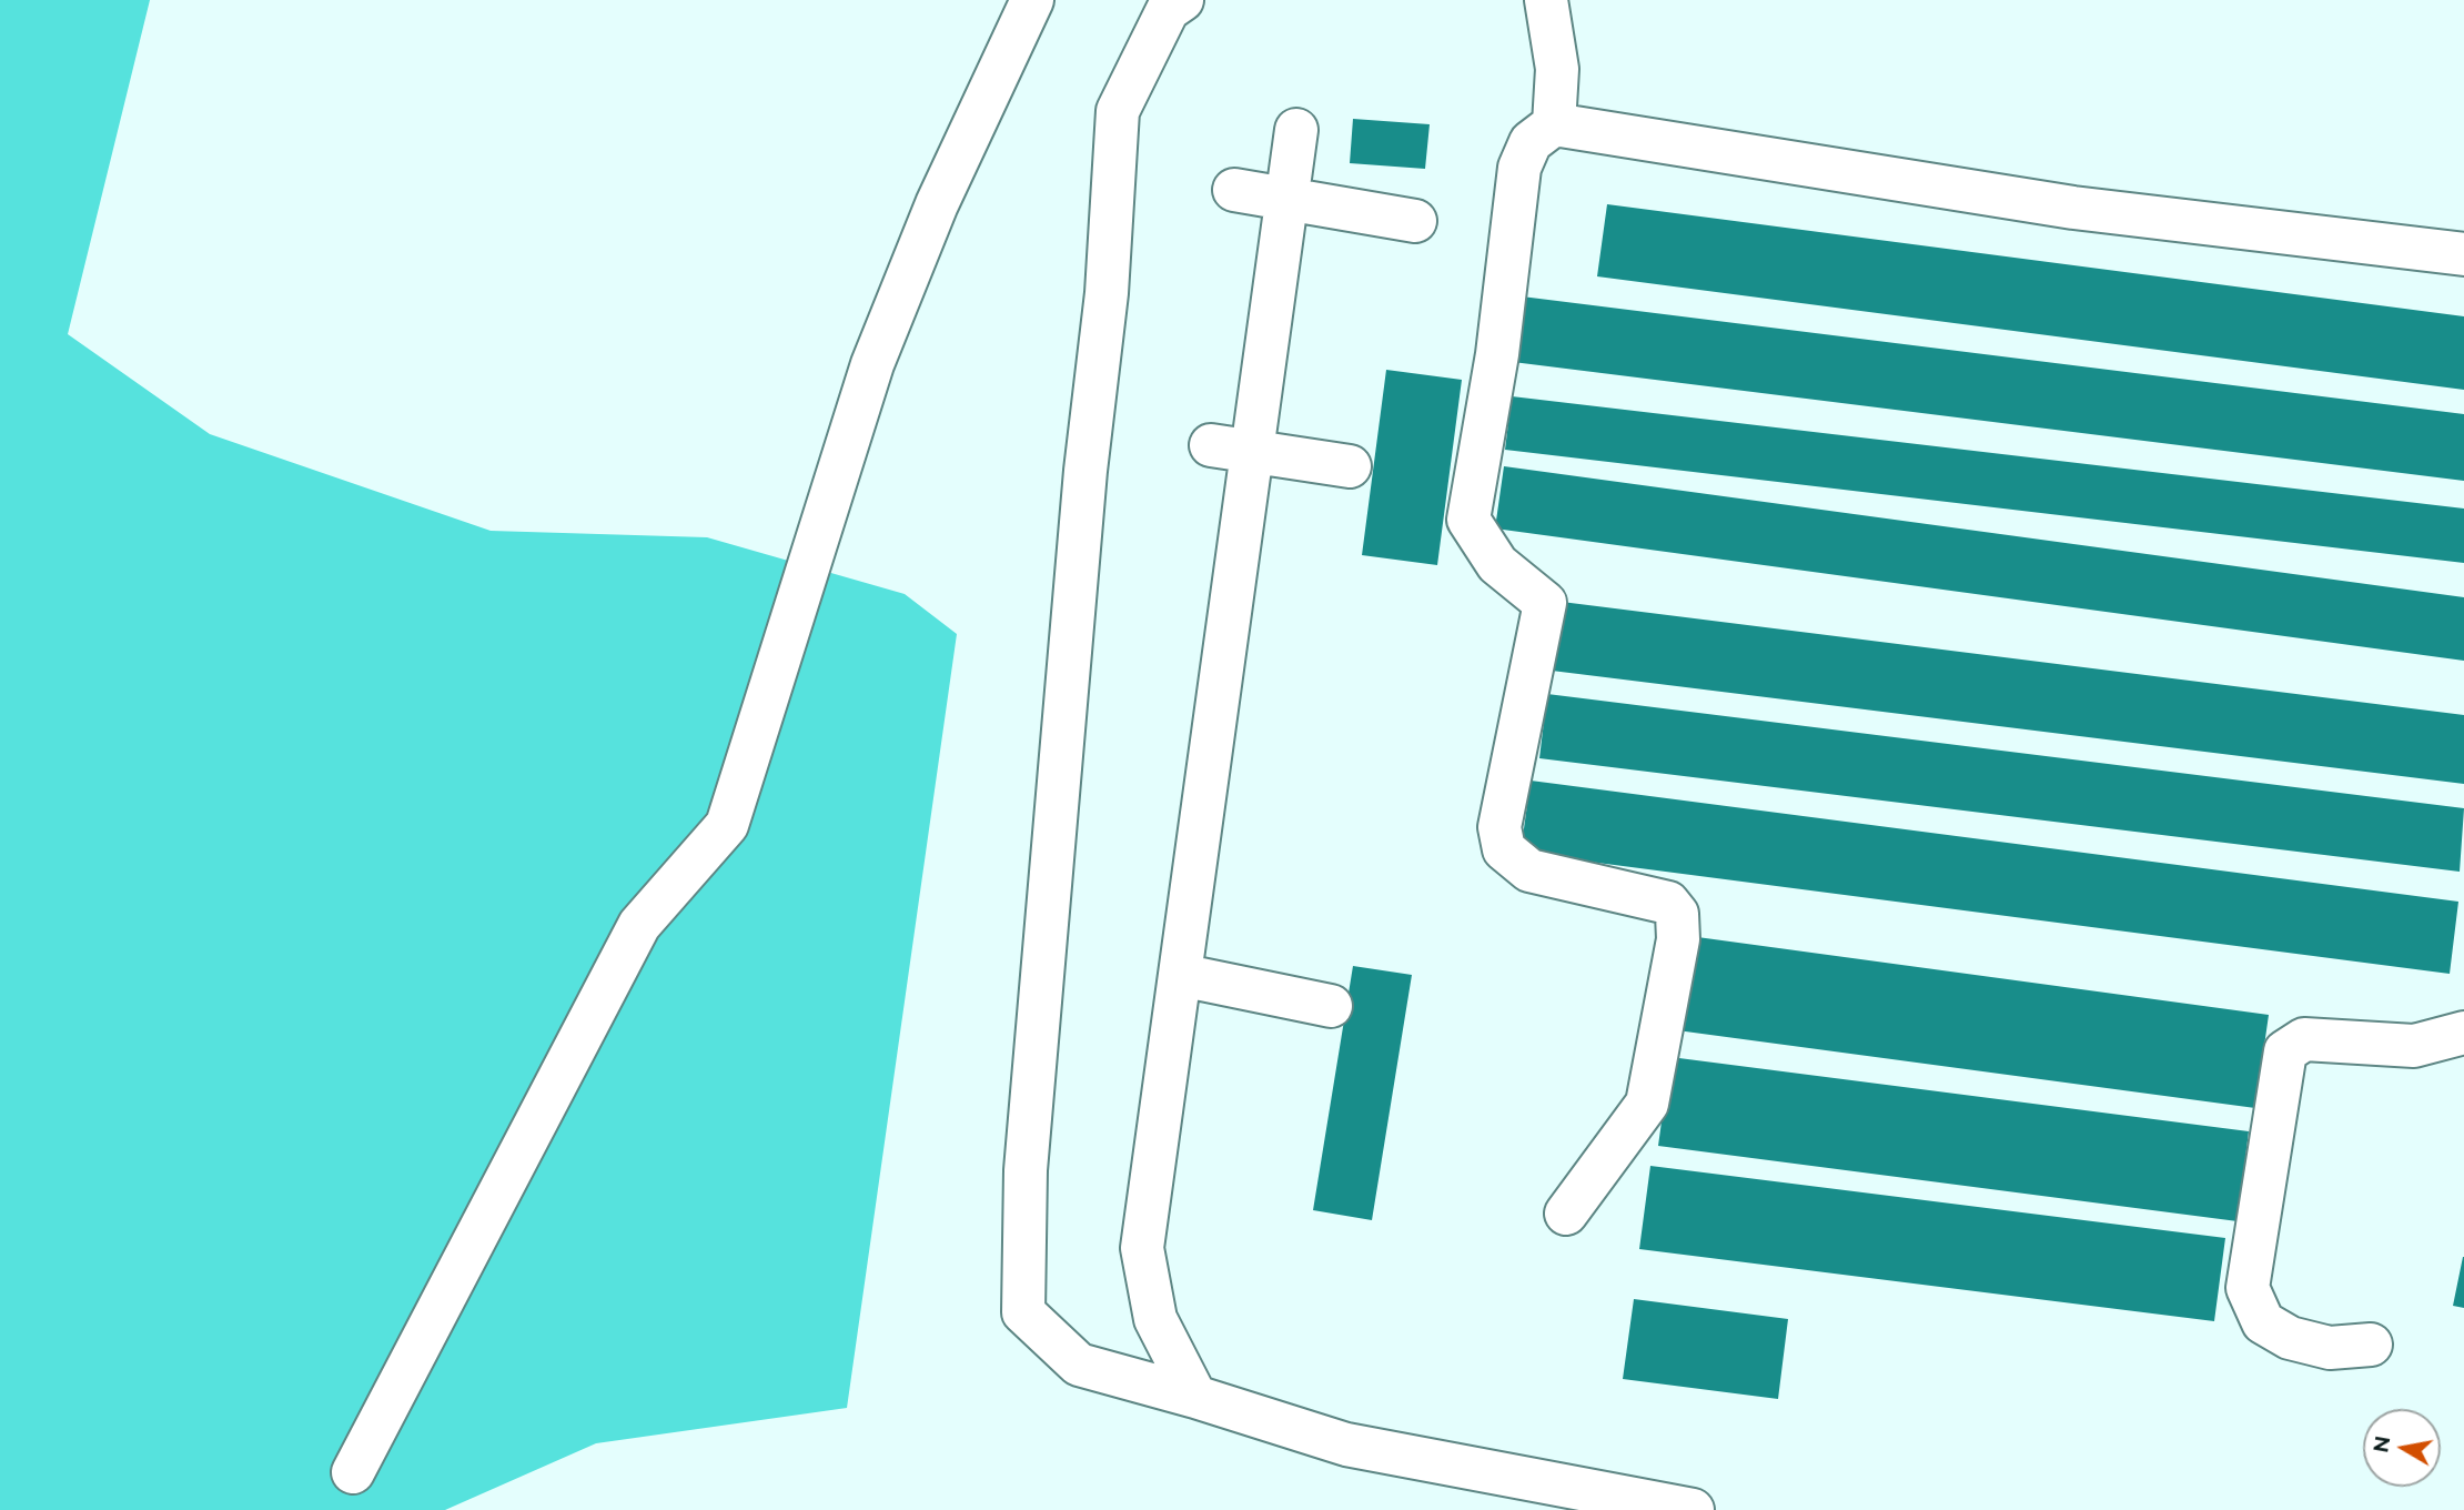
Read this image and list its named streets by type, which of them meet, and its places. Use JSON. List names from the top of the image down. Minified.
{"north":"left"}
